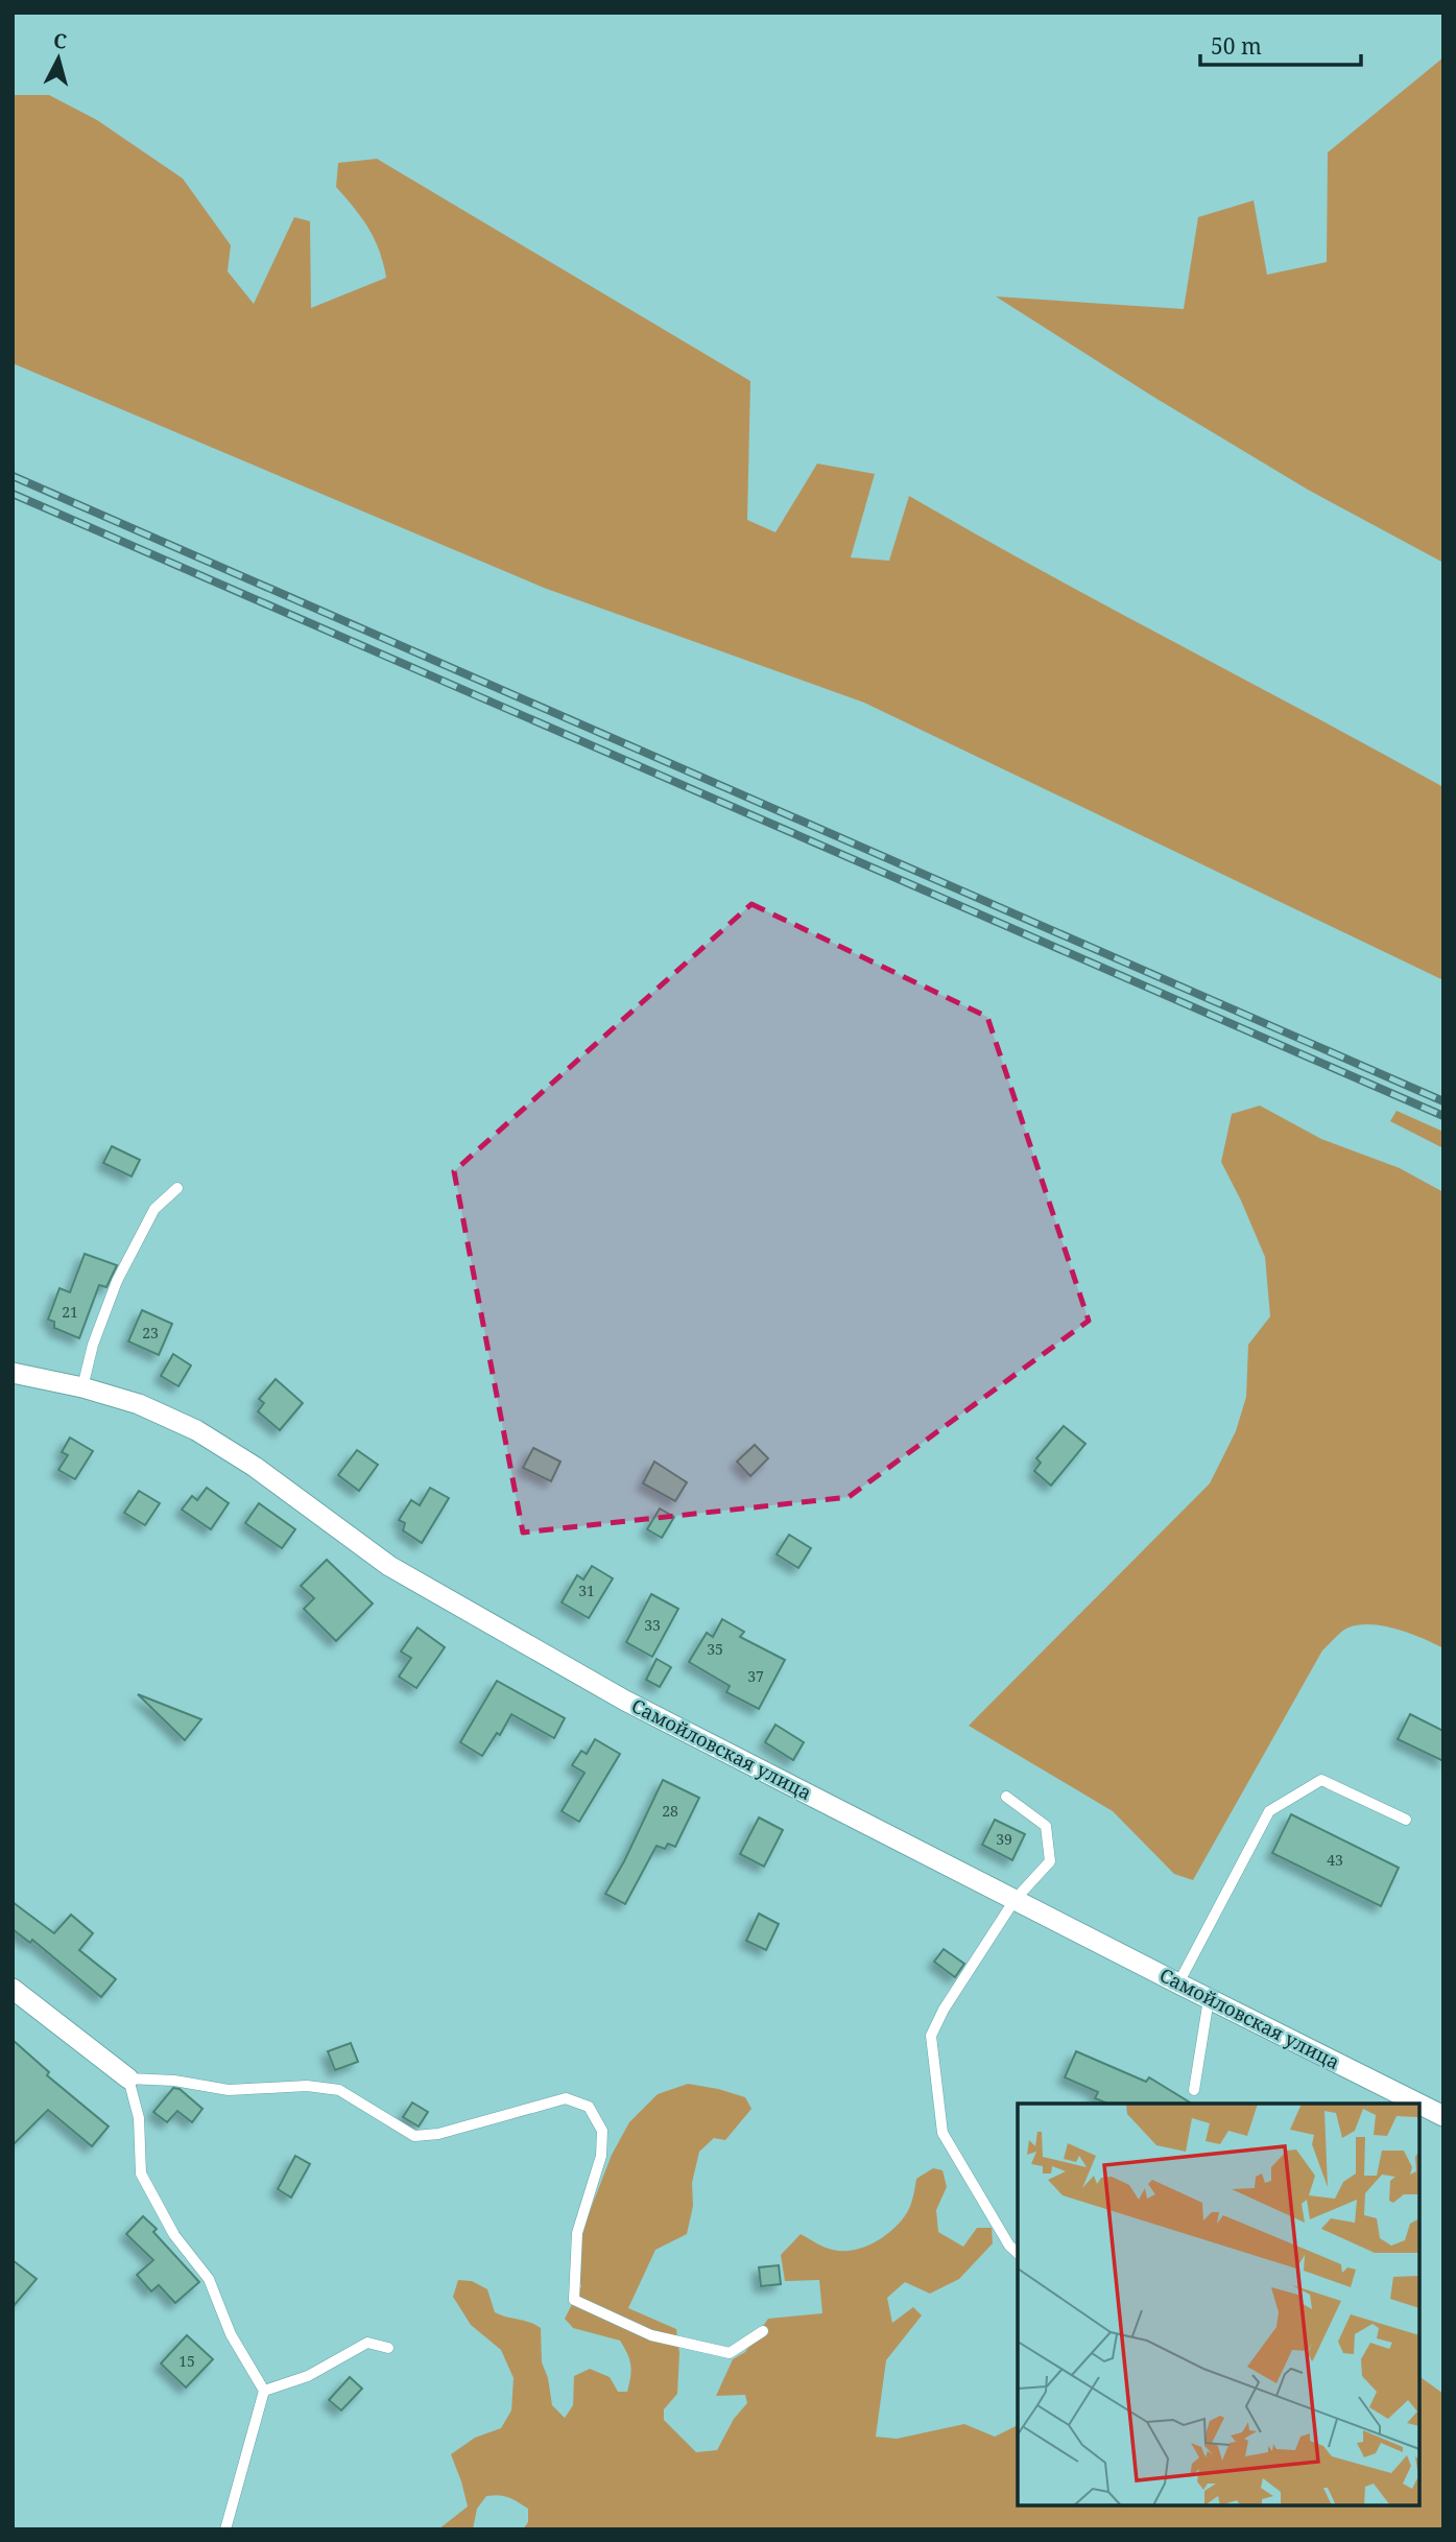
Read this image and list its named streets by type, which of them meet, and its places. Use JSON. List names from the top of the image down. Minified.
{"streets":{"street":["Самойловская улица"]},"house_numbers":["21","23","31","33","35","37","28","39","43","15"],"scale_bar":"50 m","north":"top"}
